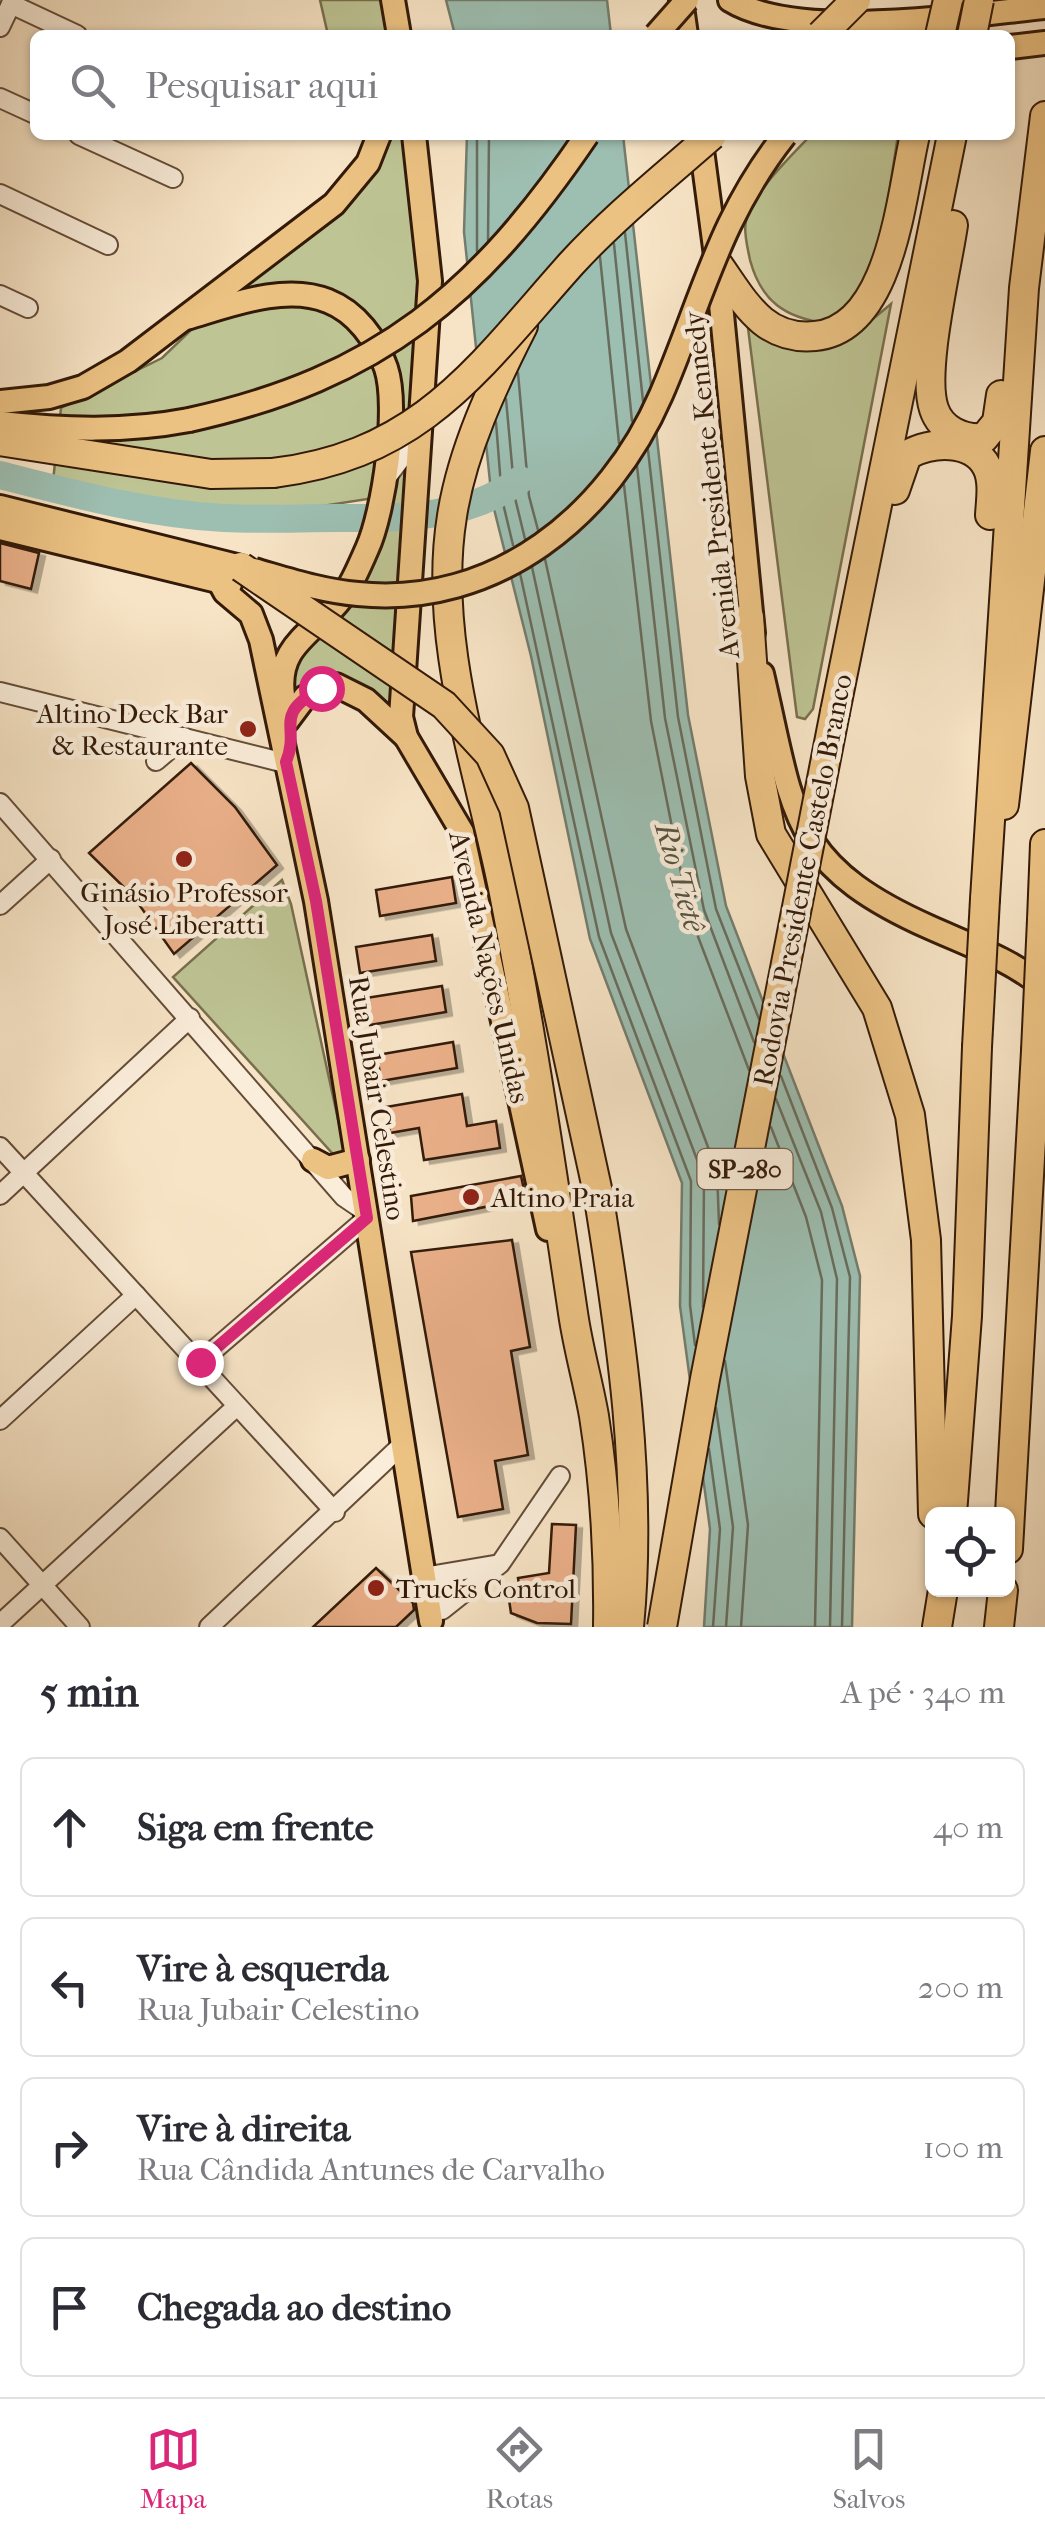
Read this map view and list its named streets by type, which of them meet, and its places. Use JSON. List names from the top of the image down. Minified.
{"streets":{"highway":["Rodovia Presidente Castelo Branco","Avenida Nações Unidas","SP-280"],"main road":["Avenida Presidente Kennedy","Rua Jubair Celestino"]},"water":["Rio Tietê"],"places":["Altino Deck Bar & Restaurante","Ginásio Professor José Liberatti","Altino Praia","Trucks Control"],"page":{"search":"Pesquisar aqui","heading":["5 min","A pé · 340 m"],"list":[["Siga em frente","40 m"],["Vire à esquerda","Rua Jubair Celestino","200 m"],["Vire à direita","Rua Cândida Antunes de Carvalho","100 m"],"Chegada ao destino"],"nav":["Mapa","Rotas","Salvos"]}}
